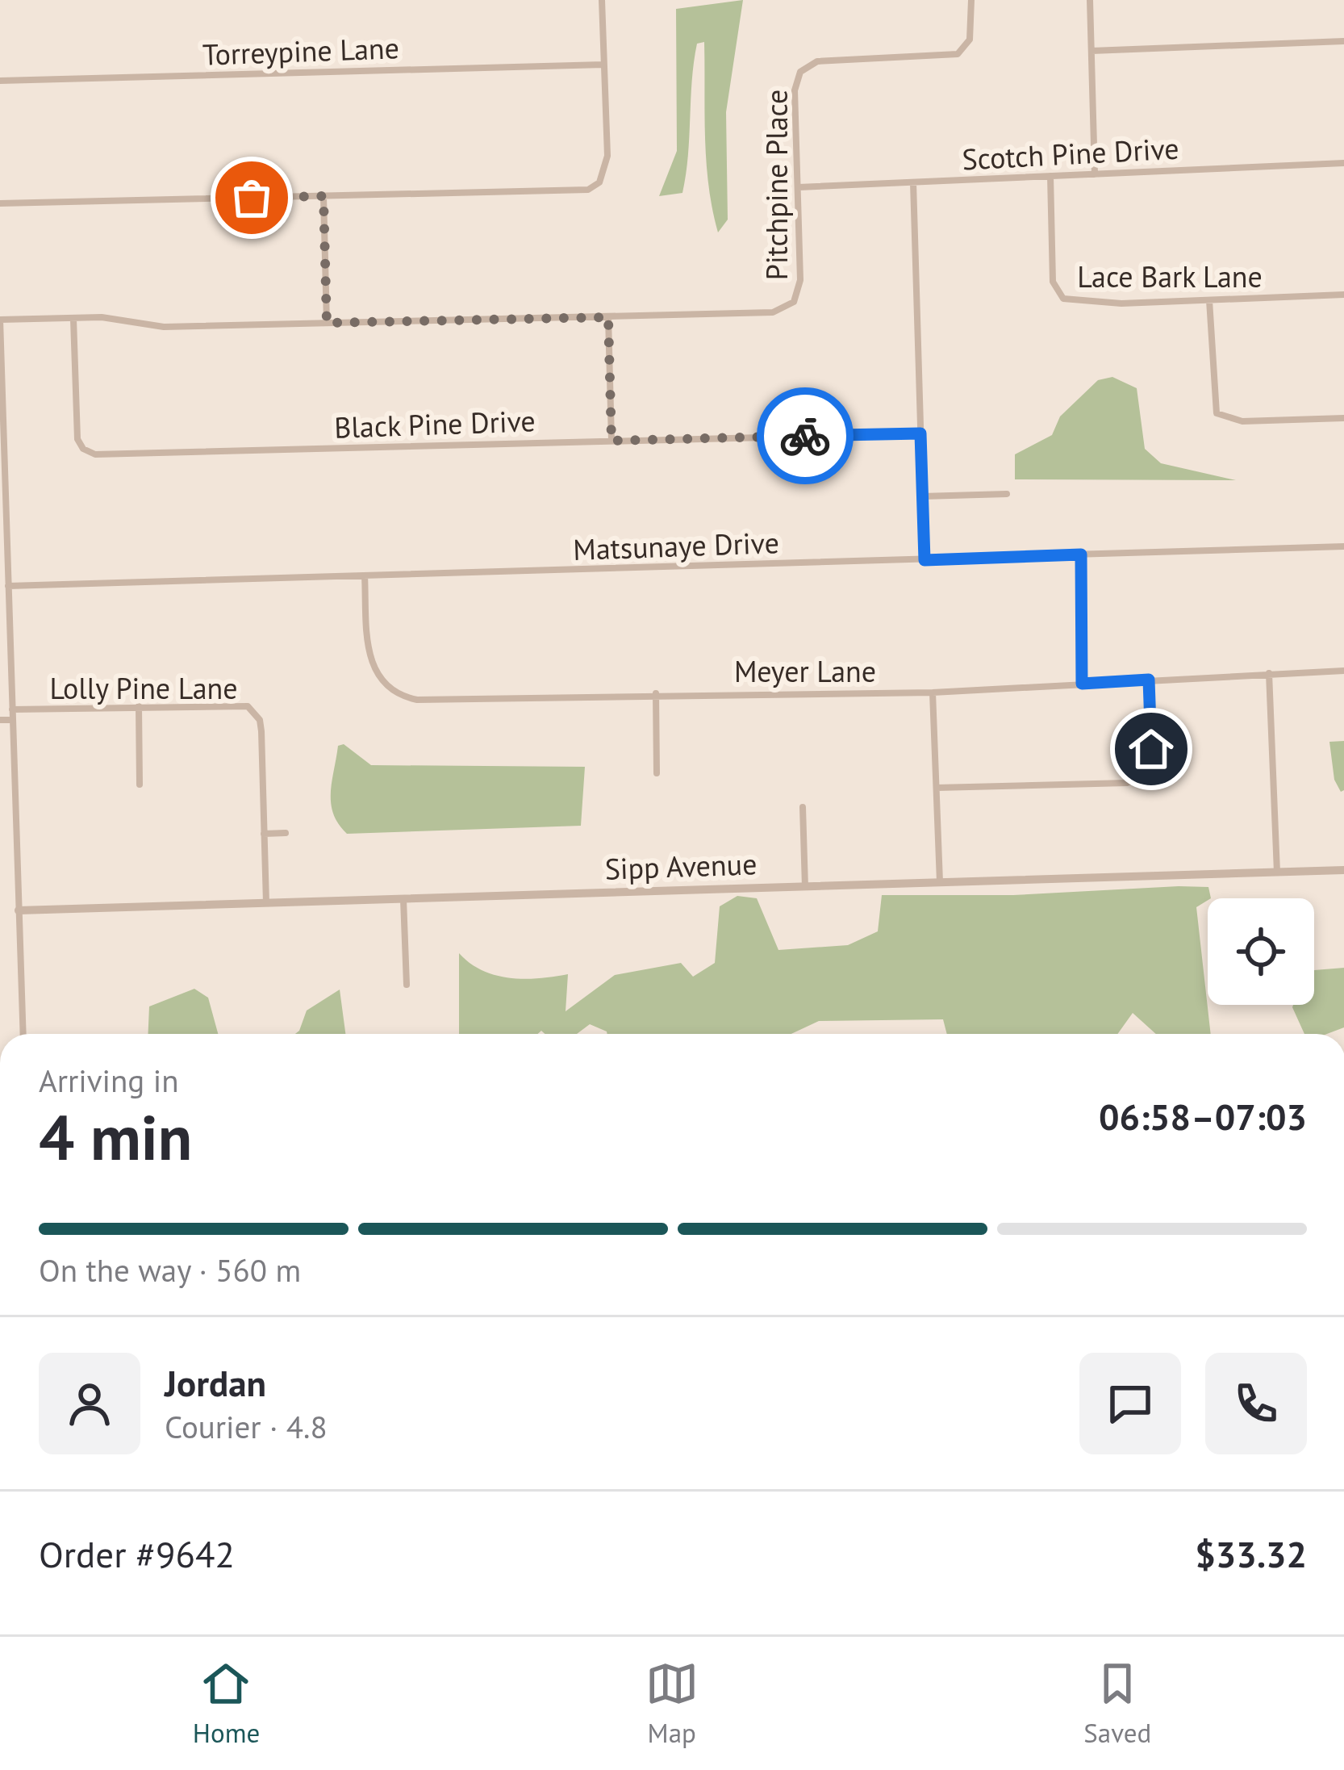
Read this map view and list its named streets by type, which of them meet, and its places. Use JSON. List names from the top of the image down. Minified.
{"streets":{"street":["Torreypine Lane","Scotch Pine Drive","Pitchpine Place","Lace Bark Lane","Black Pine Drive","Matsunaye Drive","Meyer Lane","Lolly Pine Lane","Sipp Avenue"]},"crossings":[["Scotch Pine Drive","Pitchpine Place"],["Scotch Pine Drive","Lace Bark Lane"],["Pitchpine Place","Black Pine Drive"],["Matsunaye Drive","Meyer Lane"],["Lolly Pine Lane","Sipp Avenue"]],"page":{"heading":["4 min","Arriving in","06:58–07:03"],"panel":["Jordan","Courier · 4.8","Order #9642","$33.32"],"bar":"On the way · 560 m","tabs":["Home","Map","Saved"]}}
